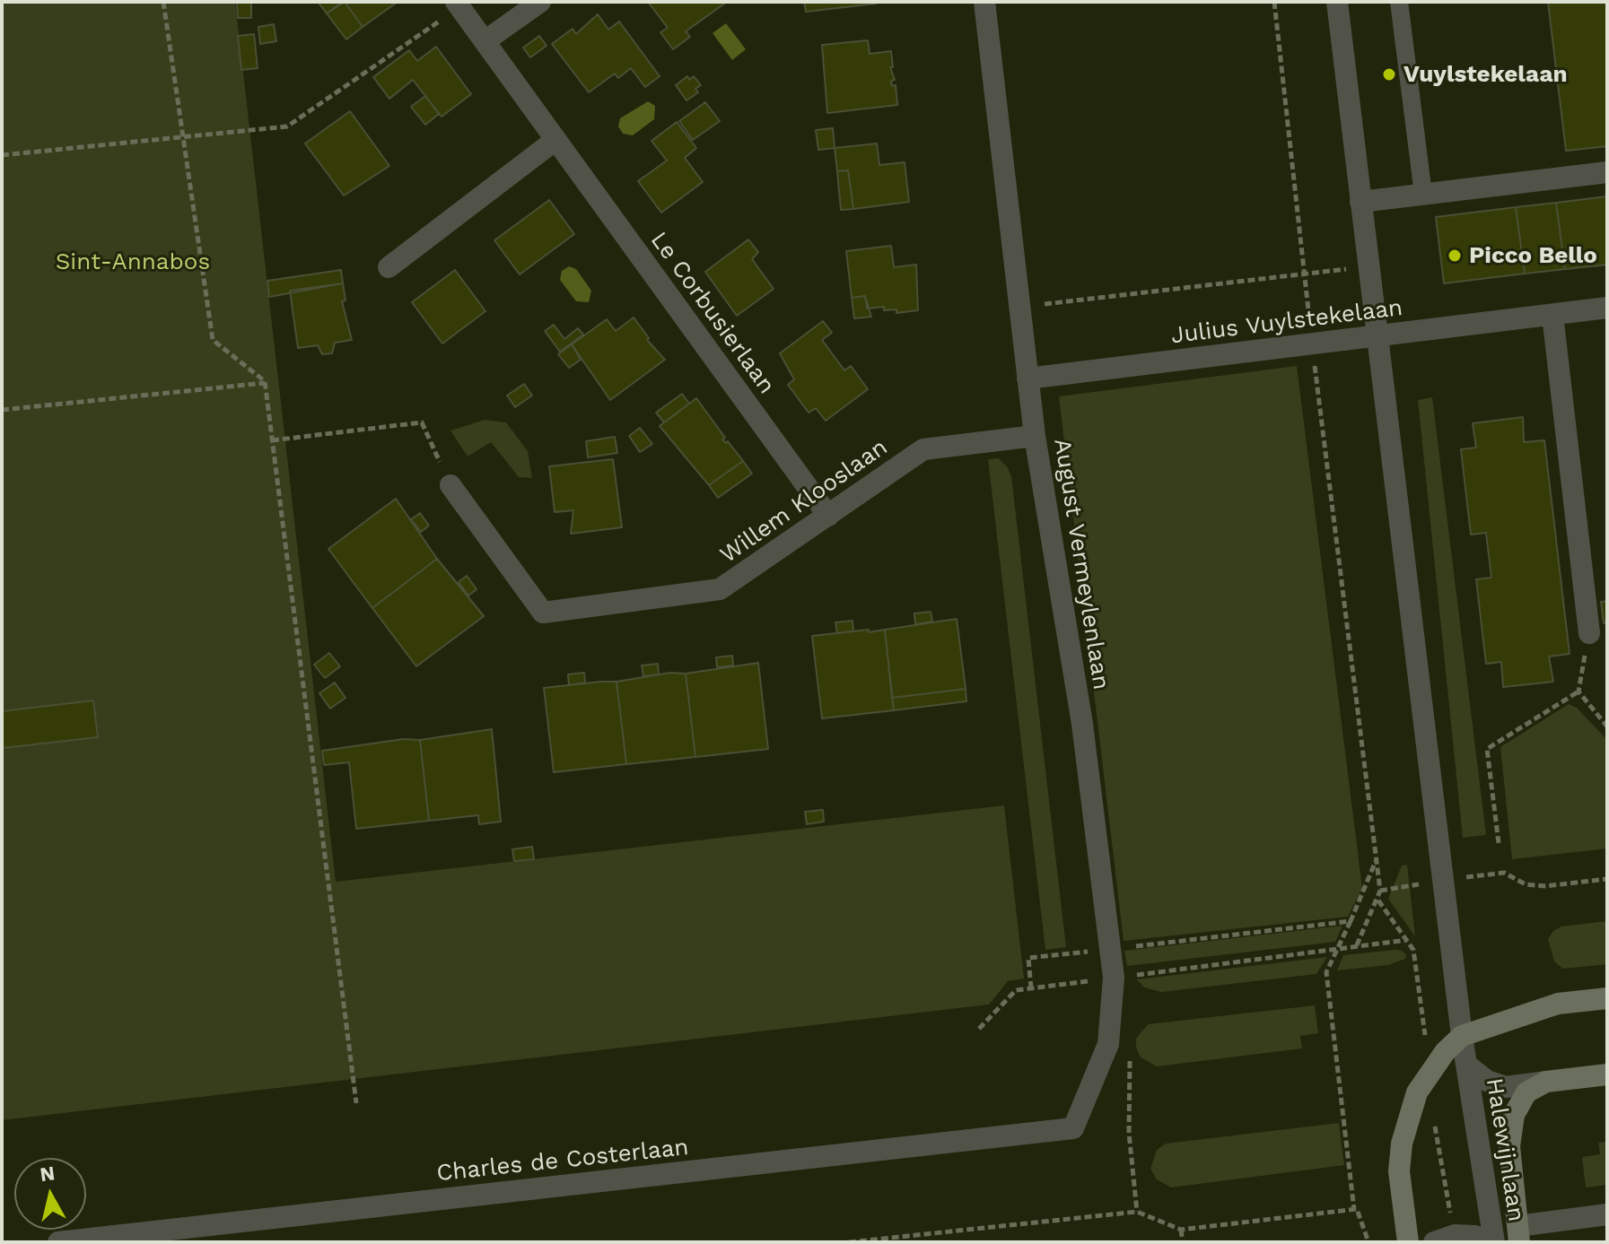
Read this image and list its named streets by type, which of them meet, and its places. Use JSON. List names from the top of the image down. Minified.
{"streets":{"street":["Le Corbusierlaan","Julius Vuylstekelaan","Willem Klooslaan","August Vermeylenlaan","Halewijnlaan","Charles de Costerlaan"]},"crossings":[["Le Corbusierlaan","Willem Klooslaan"],["Julius Vuylstekelaan","August Vermeylenlaan"],["Willem Klooslaan","August Vermeylenlaan"],["August Vermeylenlaan","Charles de Costerlaan"]],"parks":["Sint-Annabos"],"places":["Vuylstekelaan","Picco Bello"],"north":"top"}
